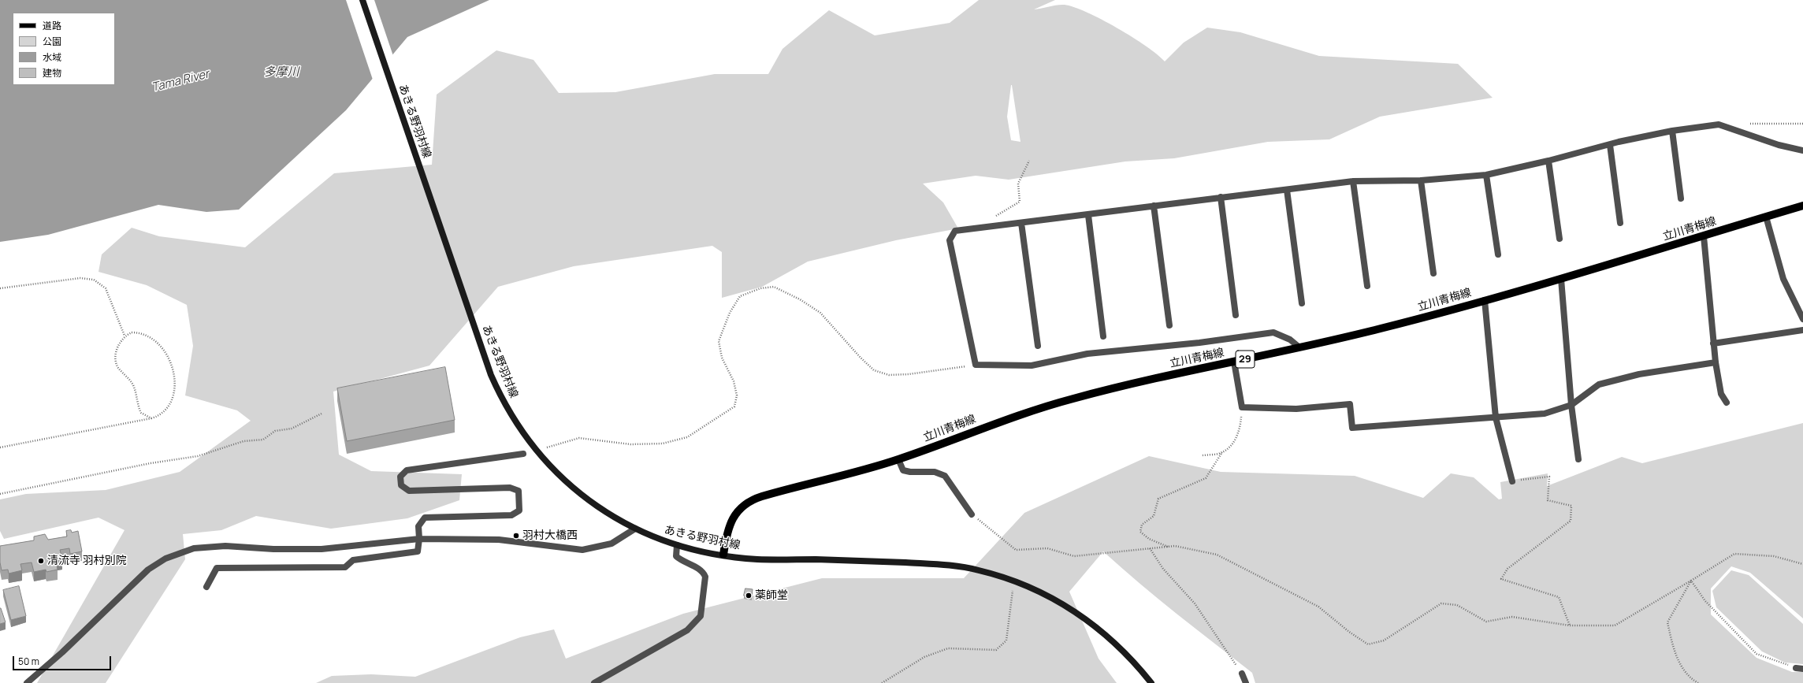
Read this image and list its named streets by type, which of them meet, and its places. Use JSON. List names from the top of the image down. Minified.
{"streets":{"main road":["あきる野羽村線","立川青梅線","29"]},"crossings":[["あきる野羽村線","立川青梅線"]],"water":["多摩川","Tama River"],"places":["羽村大橋西","清流寺 羽村別院","薬師堂"],"legend":["道路","公園","水域","建物"],"scale_bar":"50 m"}
